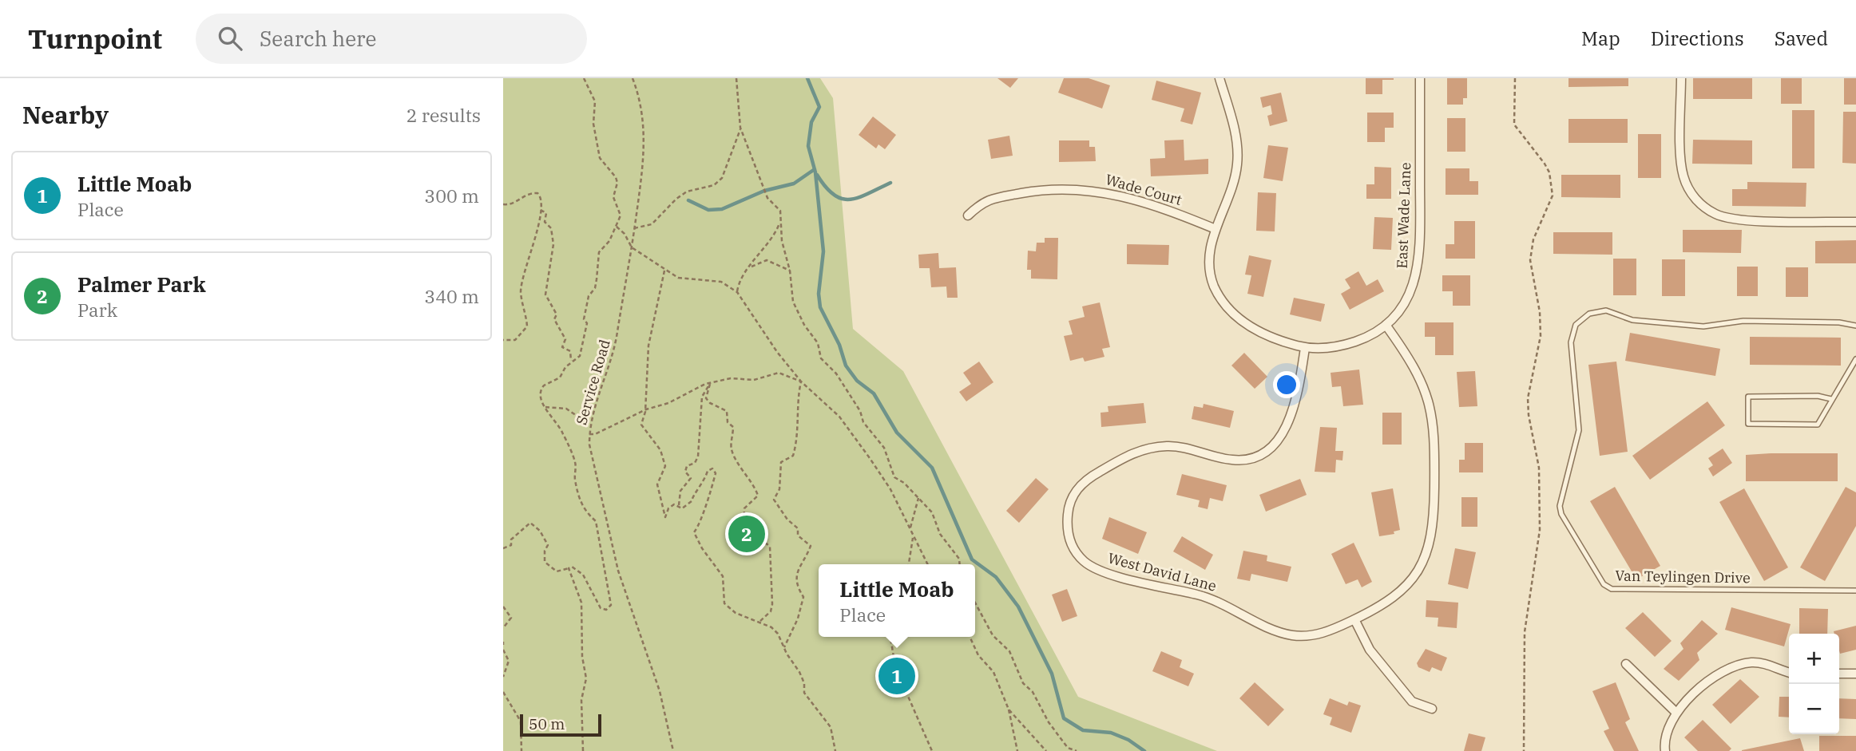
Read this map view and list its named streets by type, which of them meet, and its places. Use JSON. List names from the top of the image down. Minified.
{"streets":{"street":["Wade Court","East Wade Lane","West David Lane"],"lane":["Van Teylingen Drive"],"path":["Service Road"]},"crossings":[["East Wade Lane","West David Lane"]],"scale_bar":"50 m","page":{"header":"Turnpoint","search":"Search here","nav":["Map","Directions","Saved"],"heading":["Nearby","2 results"],"list":[{"mark":"1","name":"Little Moab","note":"Place","value":"300 m"},{"mark":"2","name":"Palmer Park","note":"Park","value":"340 m"}],"pins":["2","1"],"popup":["Little Moab","Place"],"map_buttons":["+","−"],"scale":"50 m"}}
